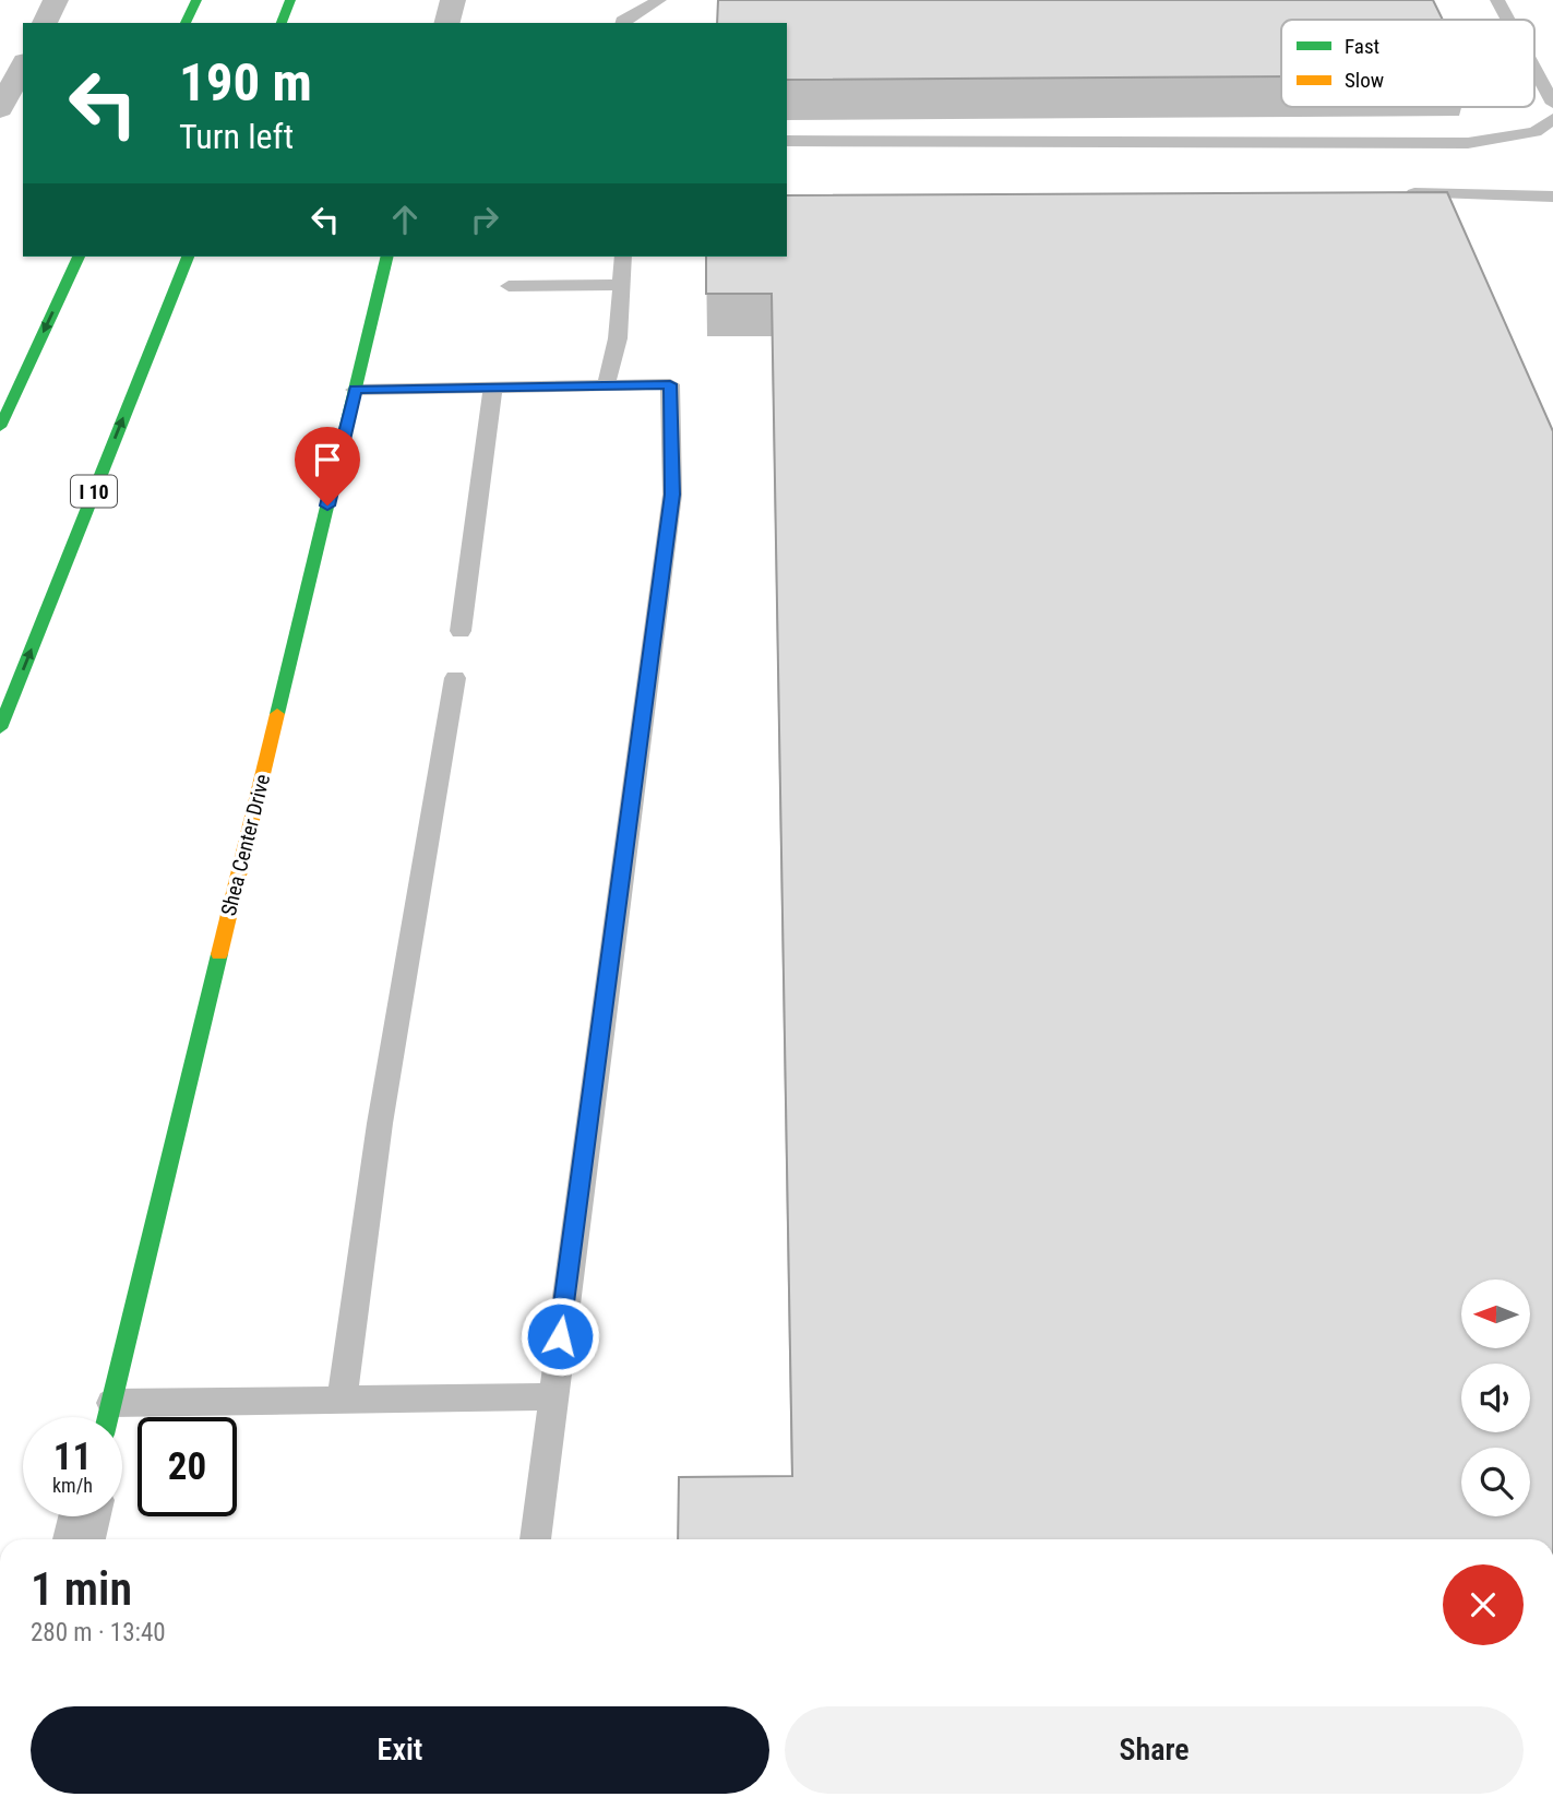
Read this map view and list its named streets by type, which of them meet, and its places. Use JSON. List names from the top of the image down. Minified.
{"streets":{"main road":["I 10","Shea Center Drive"]},"legend":["Fast","Slow"],"north":"left","page":{"turn":["190 m","Turn left"],"speed":"11 km/h","limit":"20","heading":["1 min","280 m · 13:40"],"buttons":["Exit","Share"]}}
